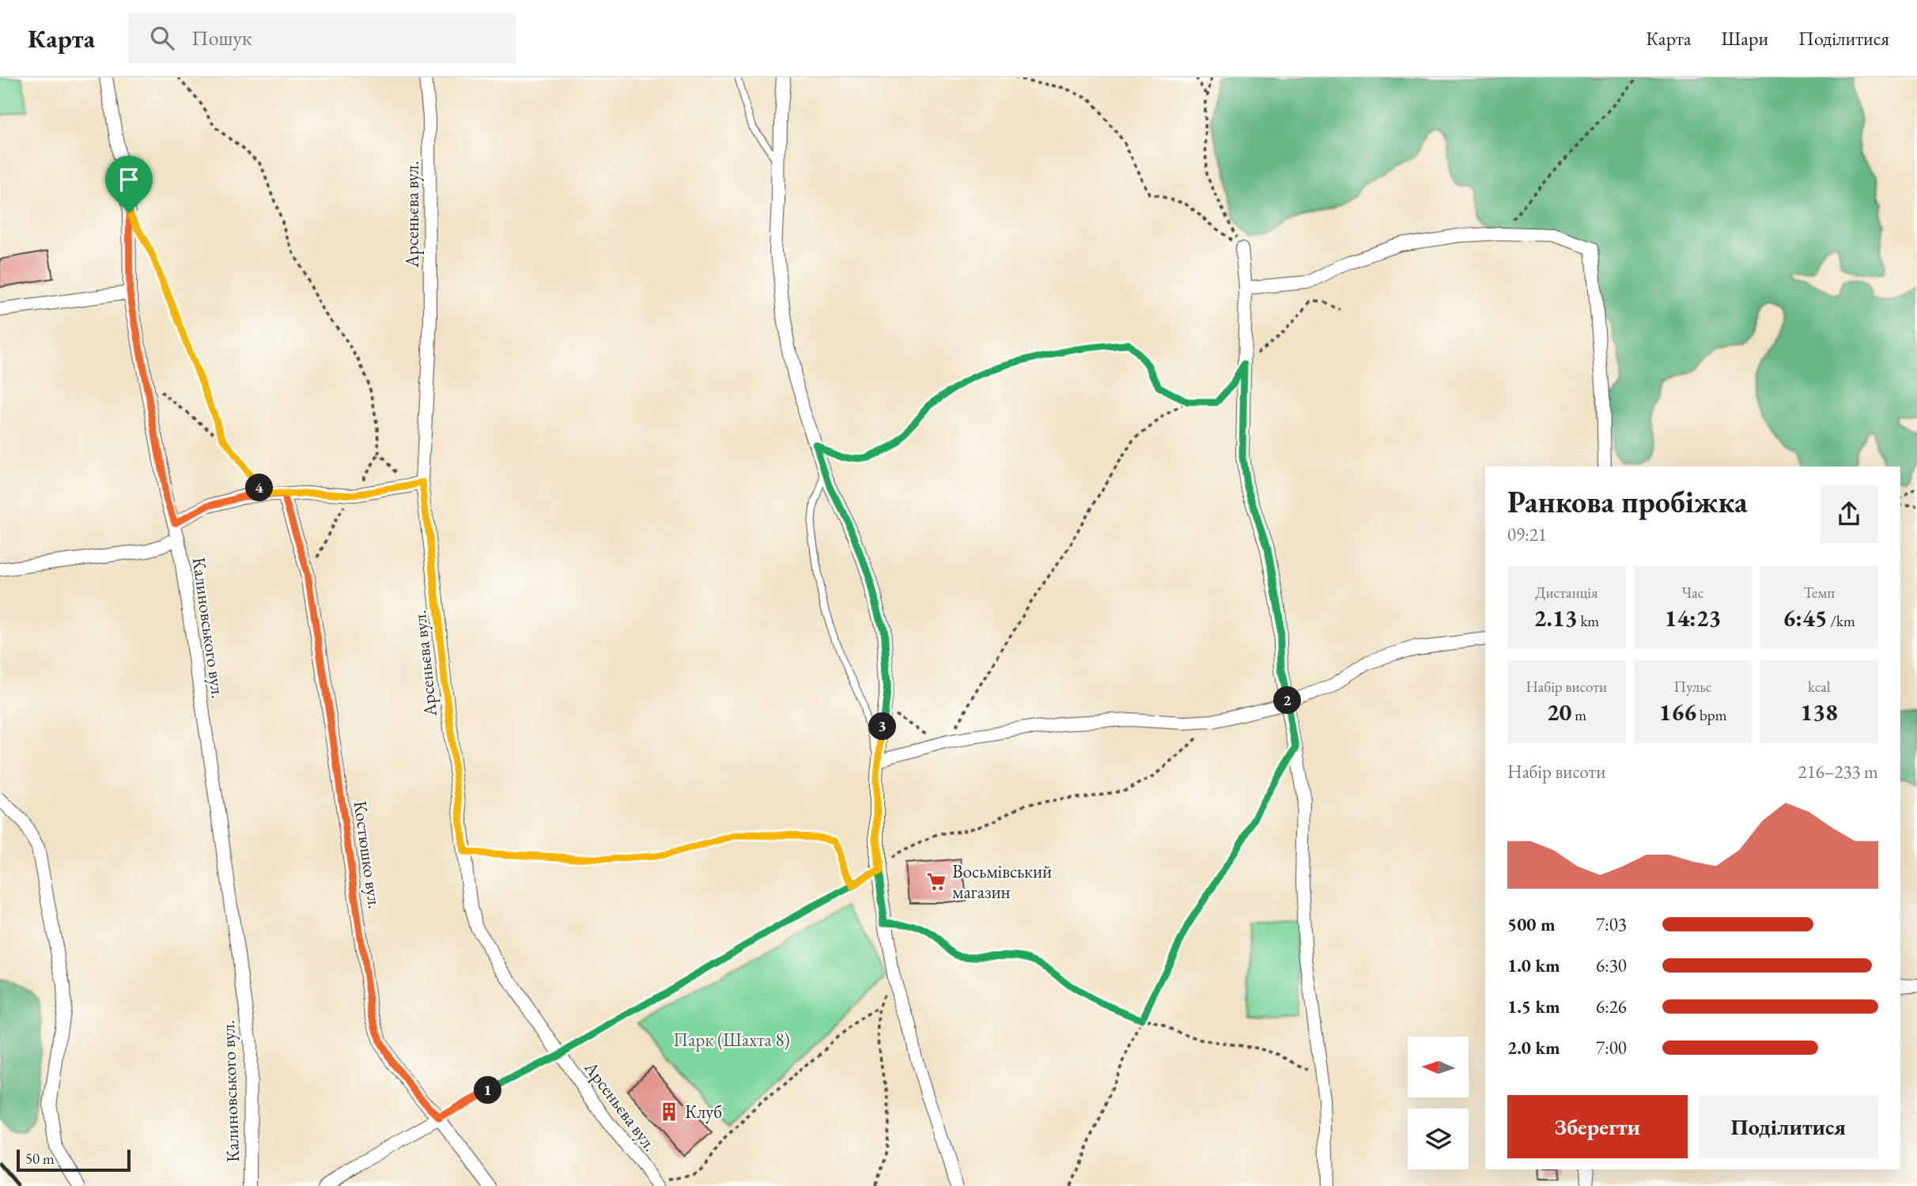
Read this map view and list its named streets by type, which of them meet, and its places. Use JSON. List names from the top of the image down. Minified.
{"streets":{"street":["Арсеньєва вул.","Калиновського вул.","Костюшко вул."]},"parks":["Парк (Шахта 8)"],"places":{"supermarket":["Восьмівський магазин"],"building":["Клуб"]},"scale_bar":"50 m","north":"left","page":{"header":"Карта","search":"Пошук","nav":["Карта","Шари","Поділитися"],"heading":["Ранкова пробіжка","09:21"],"pins":["4","2","3","1"],"stats":[["Дистанція","2.13 km"],["Час","14:23"],["Темп","6:45 /km"],["Набір висоти","20 m"],["Пульс","166 bpm"],["kcal","138"]],"chart":["Набір висоти","216–233 m"],"list":[{"name":"500 m","note":"7:03"},{"name":"1.0 km","note":"6:30"},{"name":"1.5 km","note":"6:26"},{"name":"2.0 km","note":"7:00"}],"buttons":["Зберегти","Поділитися"],"scale":"50 m"}}
